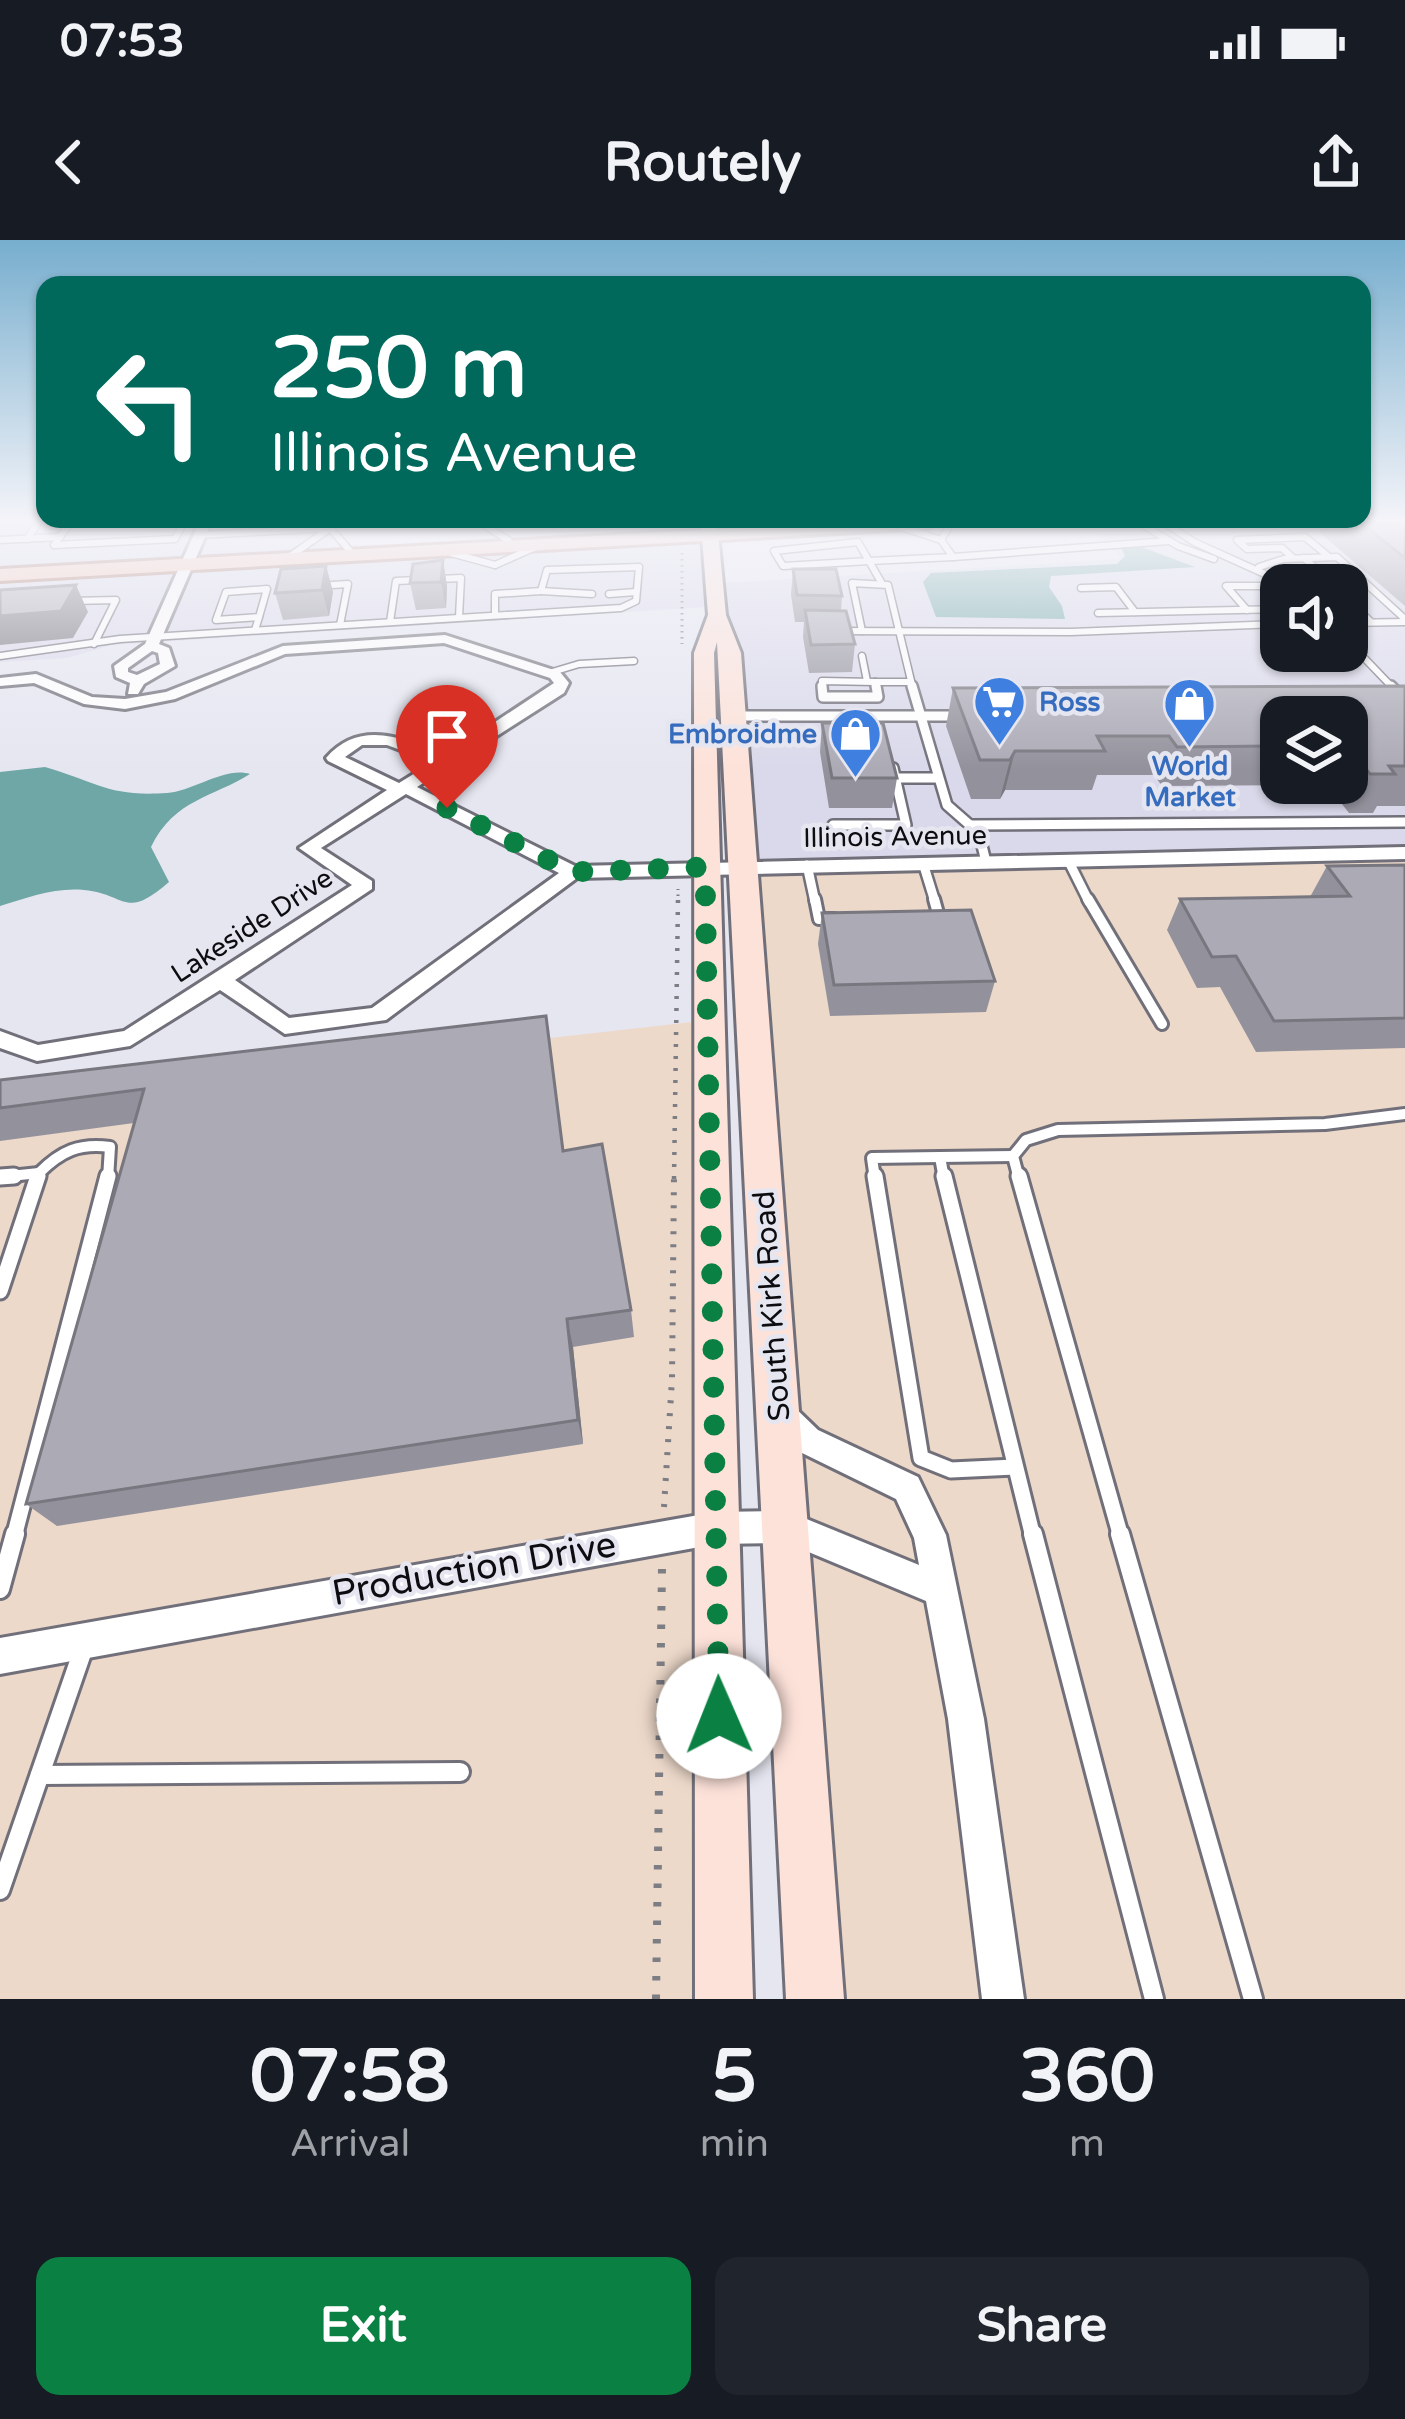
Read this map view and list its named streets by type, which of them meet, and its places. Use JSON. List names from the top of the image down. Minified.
{"streets":{"main road":["South Kirk Road"],"street":["Illinois Avenue","Lakeside Drive","Production Drive"]},"crossings":[["Illinois Avenue","Lakeside Drive"],["Illinois Avenue","South Kirk Road"],["South Kirk Road","Production Drive"]],"places":{"supermarket":["Ross"],"shop":["World Market","Embroidme"]},"page":{"status":"07:53","header":"Routely","turn":["250 m","Illinois Avenue"],"eta":["07:58","Arrival","5","min","360","m"],"buttons":["Exit","Share"]}}
